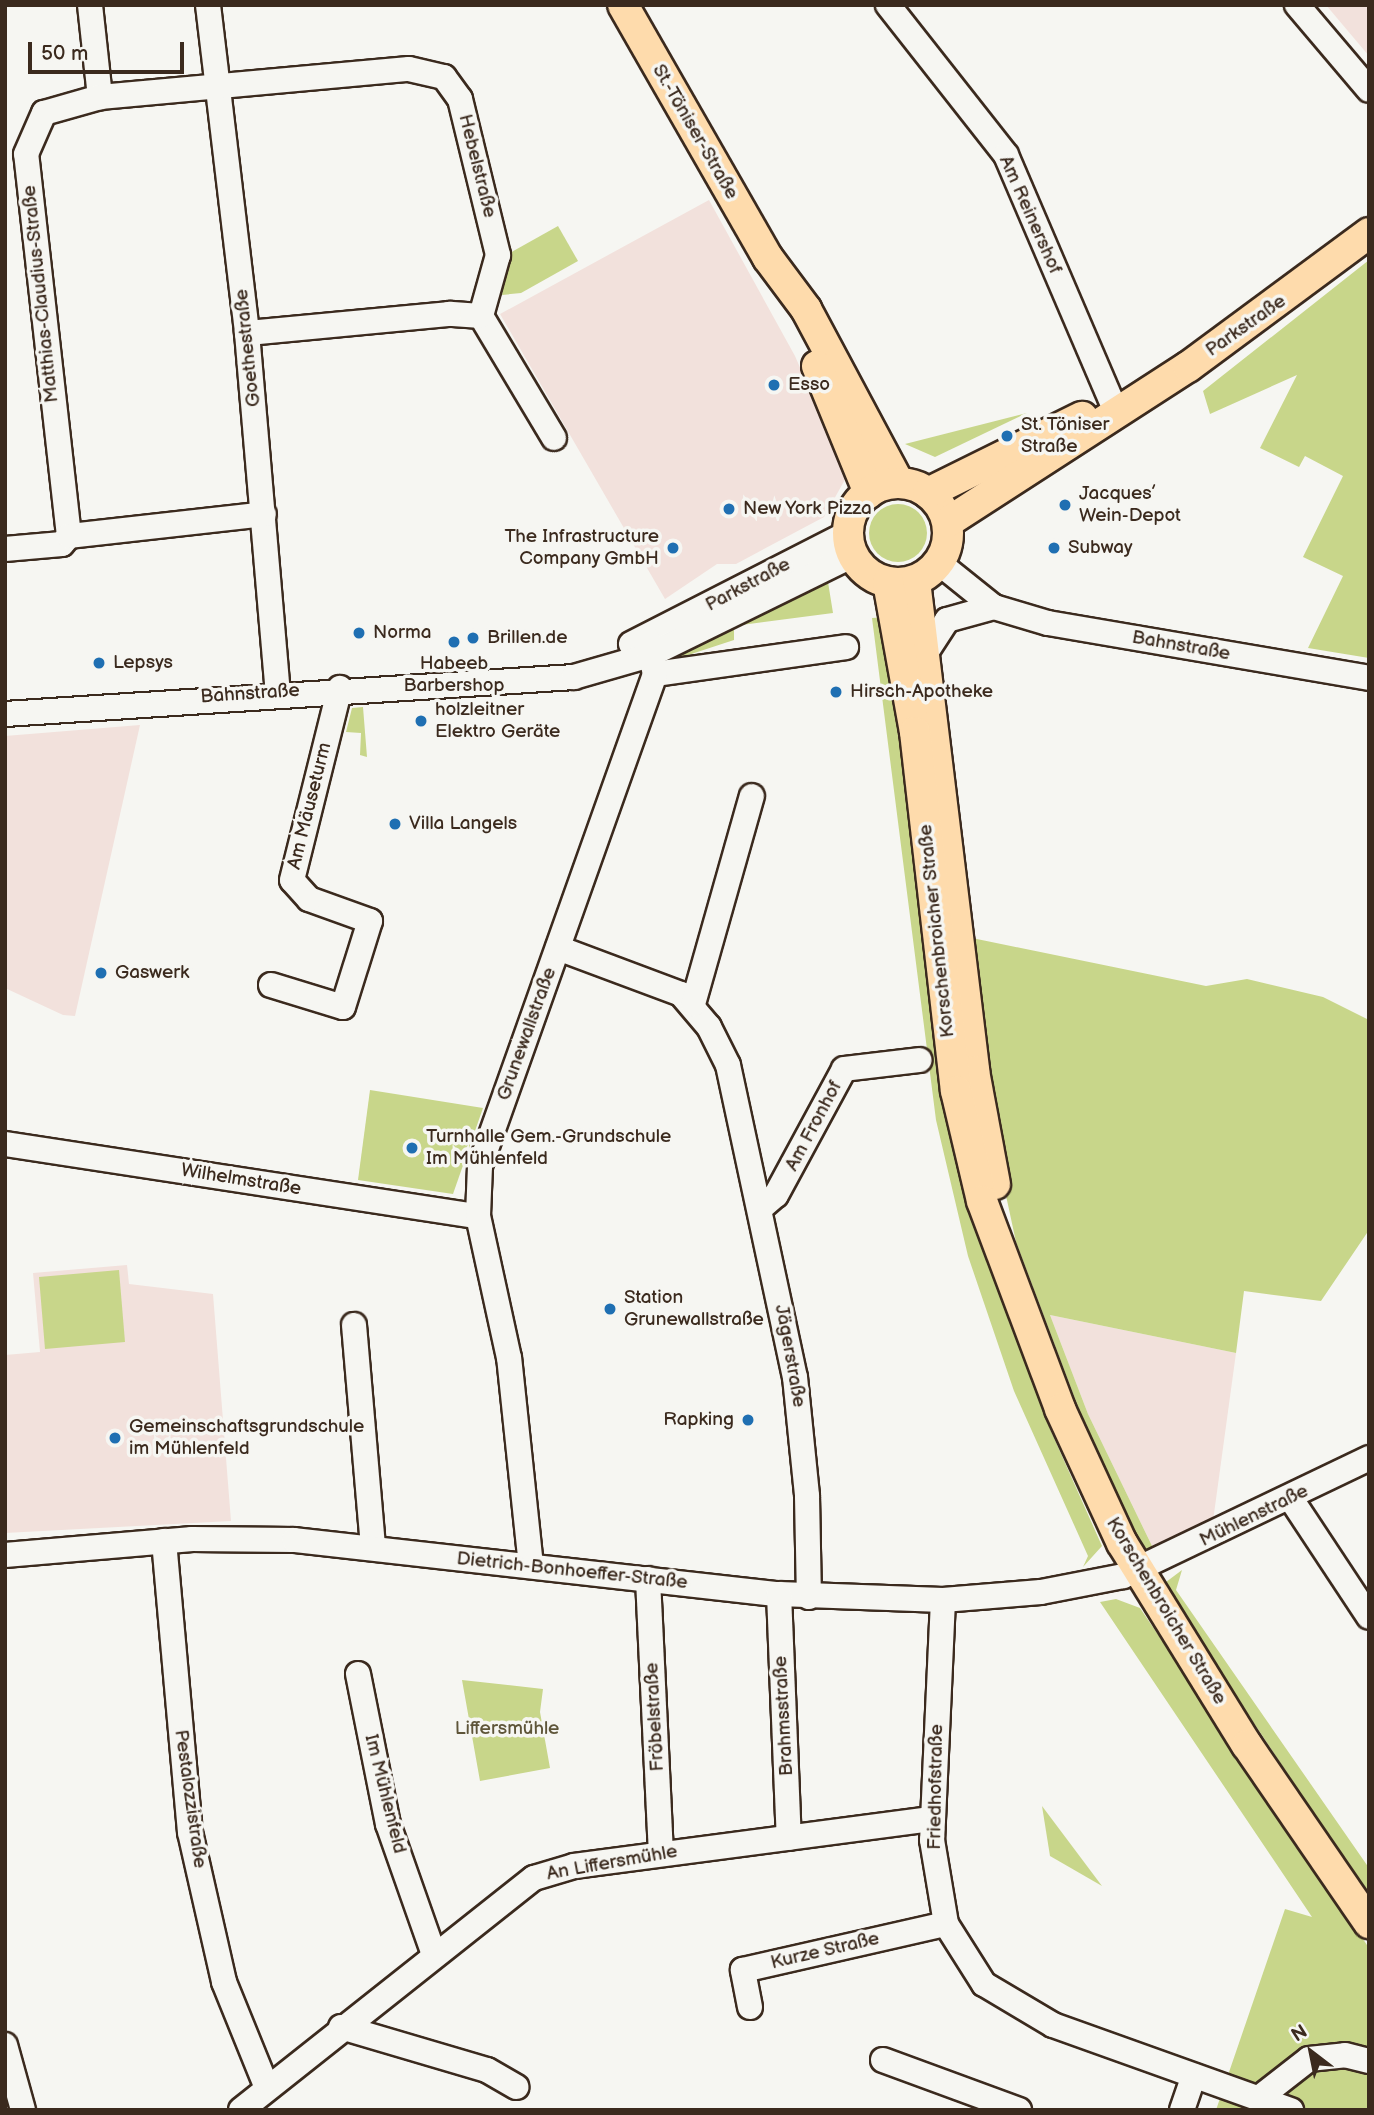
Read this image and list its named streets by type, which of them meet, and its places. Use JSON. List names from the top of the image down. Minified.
{"streets":{"main road":["St.-Töniser-Straße","Parkstraße","Korschenbroicher Straße"],"street":["Hebelstraße","Am Reinershof","Matthias-Claudius-Straße","Goethestraße","Bahnstraße","Am Mäuseturm","Grunewallstraße","Am Fronhof","Wilhelmstraße","Jägerstraße","Mühlenstraße","Dietrich-Bonhoeffer-Straße","Brahmsstraße","Fröbelstraße","Friedhofstraße","Im Mühlenfeld","Pestalozzistraße","An Liffersmühle","Kurze Straße"]},"crossings":[["St.-Töniser-Straße","Parkstraße"],["St.-Töniser-Straße","Bahnstraße"],["St.-Töniser-Straße","Korschenbroicher Straße"],["Hebelstraße","Matthias-Claudius-Straße"],["Hebelstraße","Goethestraße"],["Am Reinershof","Parkstraße"],["Matthias-Claudius-Straße","Goethestraße"],["Parkstraße","Bahnstraße"],["Parkstraße","Korschenbroicher Straße"],["Parkstraße","Grunewallstraße"],["Goethestraße","Bahnstraße"],["Bahnstraße","Am Mäuseturm"],["Bahnstraße","Korschenbroicher Straße"],["Bahnstraße","Grunewallstraße"],["Korschenbroicher Straße","Mühlenstraße"],["Korschenbroicher Straße","Dietrich-Bonhoeffer-Straße"],["Grunewallstraße","Wilhelmstraße"],["Grunewallstraße","Jägerstraße"],["Grunewallstraße","Dietrich-Bonhoeffer-Straße"],["Am Fronhof","Jägerstraße"],["Jägerstraße","Dietrich-Bonhoeffer-Straße"],["Mühlenstraße","Dietrich-Bonhoeffer-Straße"],["Dietrich-Bonhoeffer-Straße","Brahmsstraße"],["Dietrich-Bonhoeffer-Straße","Fröbelstraße"],["Dietrich-Bonhoeffer-Straße","Friedhofstraße"],["Dietrich-Bonhoeffer-Straße","Pestalozzistraße"],["Brahmsstraße","An Liffersmühle"],["Fröbelstraße","An Liffersmühle"],["Friedhofstraße","An Liffersmühle"],["Friedhofstraße","Kurze Straße"],["Im Mühlenfeld","An Liffersmühle"],["Pestalozzistraße","An Liffersmühle"]],"parks":["Liffersmühle"],"places":["Esso","St. Töniser Straße","Jacques’ Wein-Depot","New York Pizza","The Infrastructure Company GmbH","Subway","Norma","Brillen.de","Habeeb Barbershop","Lepsys","Hirsch-Apotheke","holzleitner Elektro Geräte","Villa Langels","Gaswerk","Turnhalle Gem.-Grundschule Im Mühlenfeld","Station Grunewallstraße","Rapking","Gemeinschaftsgrundschule im Mühlenfeld"],"scale_bar":"50 m","north":"top left"}
